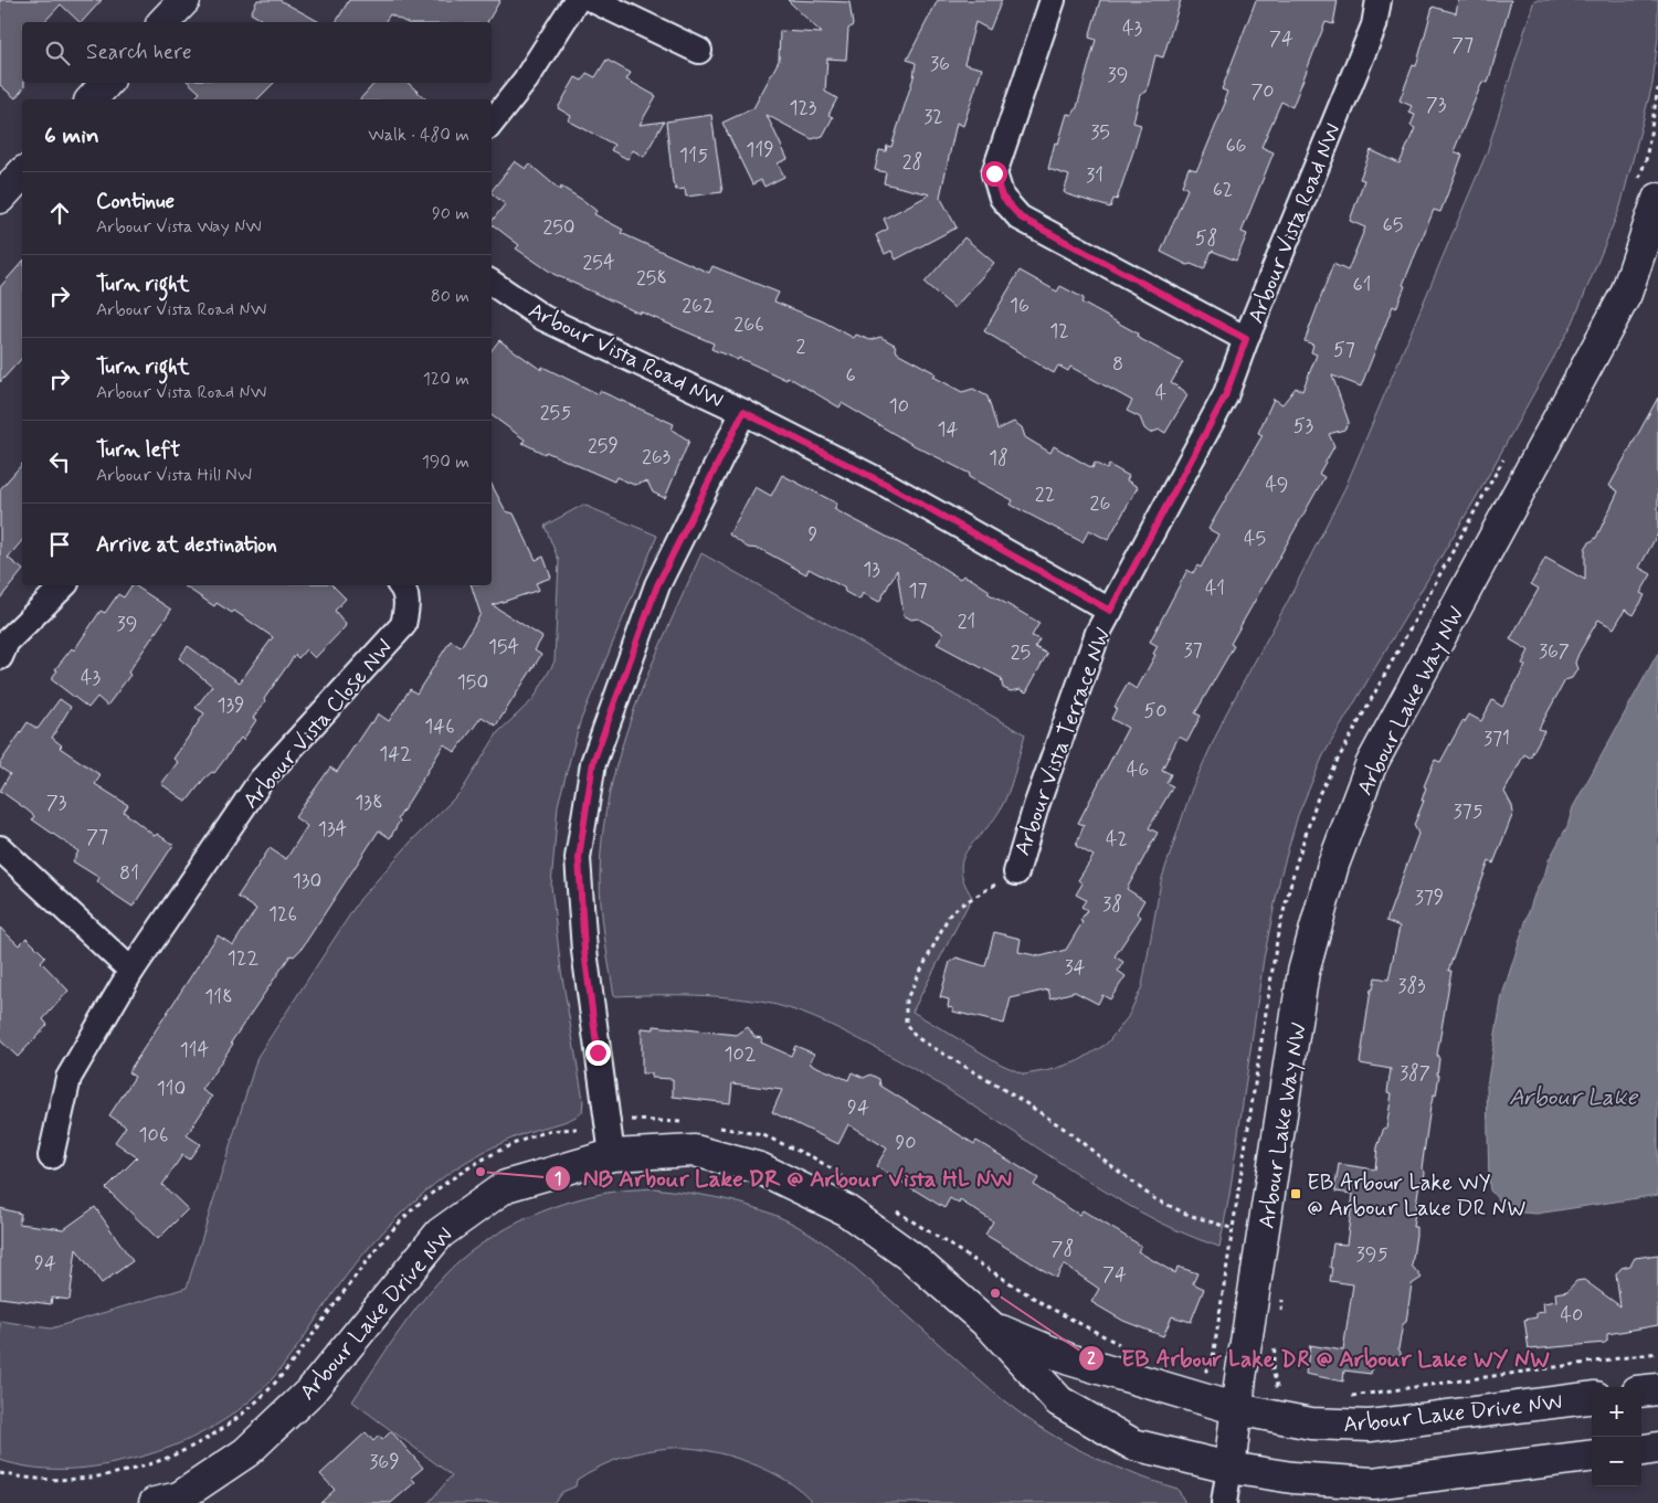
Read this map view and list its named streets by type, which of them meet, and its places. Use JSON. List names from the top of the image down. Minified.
{"streets":{"street":["Arbour Vista Road NW","Arbour Lake Way NW","Arbour Vista Close NW","Arbour Vista Terrace NW","Arbour Lake Drive NW"]},"crossings":[["Arbour Vista Road NW","Arbour Vista Terrace NW"],["Arbour Lake Way NW","Arbour Lake Drive NW"]],"water":["Arbour Lake"],"places":{"other":["NB Arbour Lake DR @ Arbour Vista HL NW","EB Arbour Lake DR @ Arbour Lake WY NW"],"transit":["EB Arbour Lake WY @ Arbour Lake DR NW"]},"house_numbers":["43","74","77","36","39","70","73","123","32","35","66","119","115","28","31","62","65","250","58","254","258","61","262","16","266","12","2","57","8","6","4","10","255","53","14","259","263","18","49","22","26","9","45","13","41","17","21","39","154","37","367","25","43","150","139","50","146","371","142","46","73","138","375","134","77","42","81","130","379","38","126","122","34","383","118","114","102","387","110","94","106","90","78","395","94","74","40","369"],"page":{"search":"Search here","heading":["6 min","Walk · 480 m"],"list":[["Continue","Arbour Vista Way NW","90 m"],["Turn right","Arbour Vista Road NW","80 m"],["Turn right","Arbour Vista Road NW","120 m"],["Turn left","Arbour Vista Hill NW","190 m"],"Arrive at destination"],"map_buttons":["+","−"]}}
